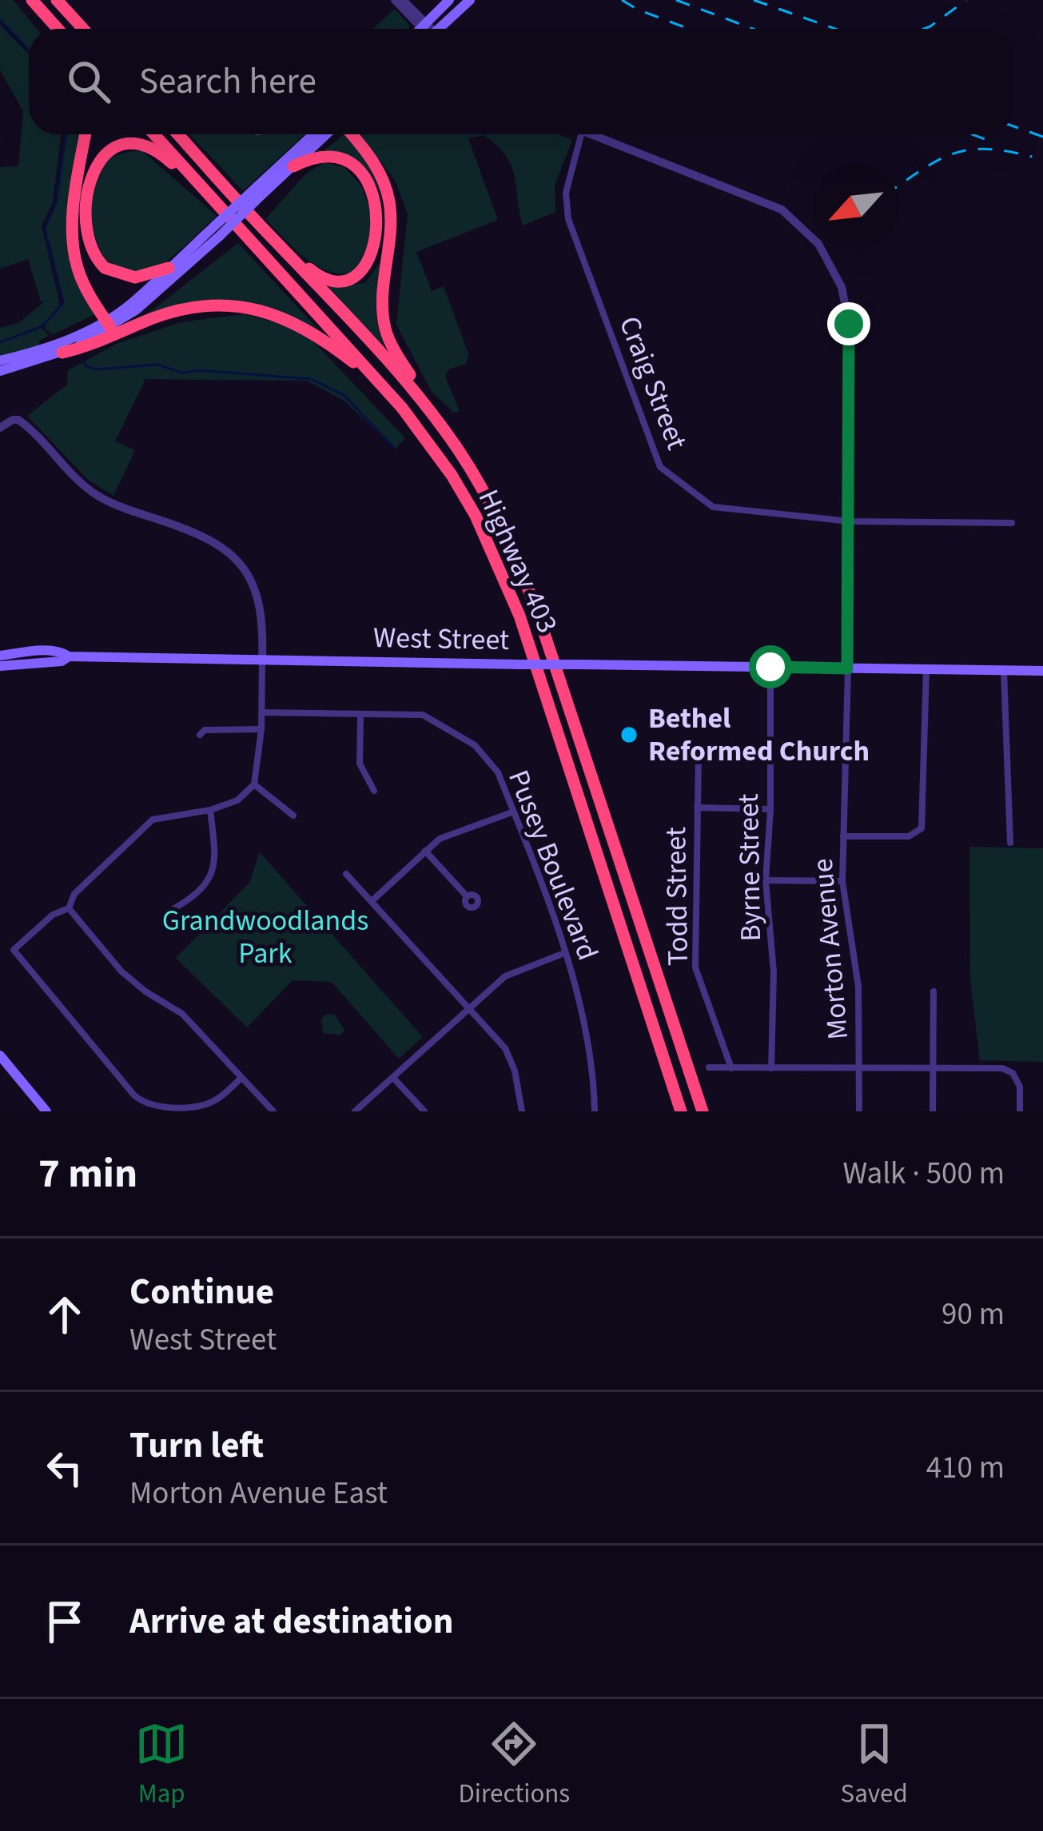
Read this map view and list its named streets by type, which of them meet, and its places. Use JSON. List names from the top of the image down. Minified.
{"streets":{"highway":["Highway 403"],"main road":["West Street"],"street":["Craig Street","Pusey Boulevard","Byrne Street","Todd Street","Morton Avenue"]},"crossings":[["West Street","Byrne Street"],["West Street","Morton Avenue"]],"parks":["Grandwoodlands Park"],"places":["Bethel Reformed Church"],"north":"bottom left","page":{"search":"Search here","heading":["7 min","Walk · 500 m"],"list":[["Continue","West Street","90 m"],["Turn left","Morton Avenue East","410 m"],"Arrive at destination"],"nav":["Map","Directions","Saved"]}}
